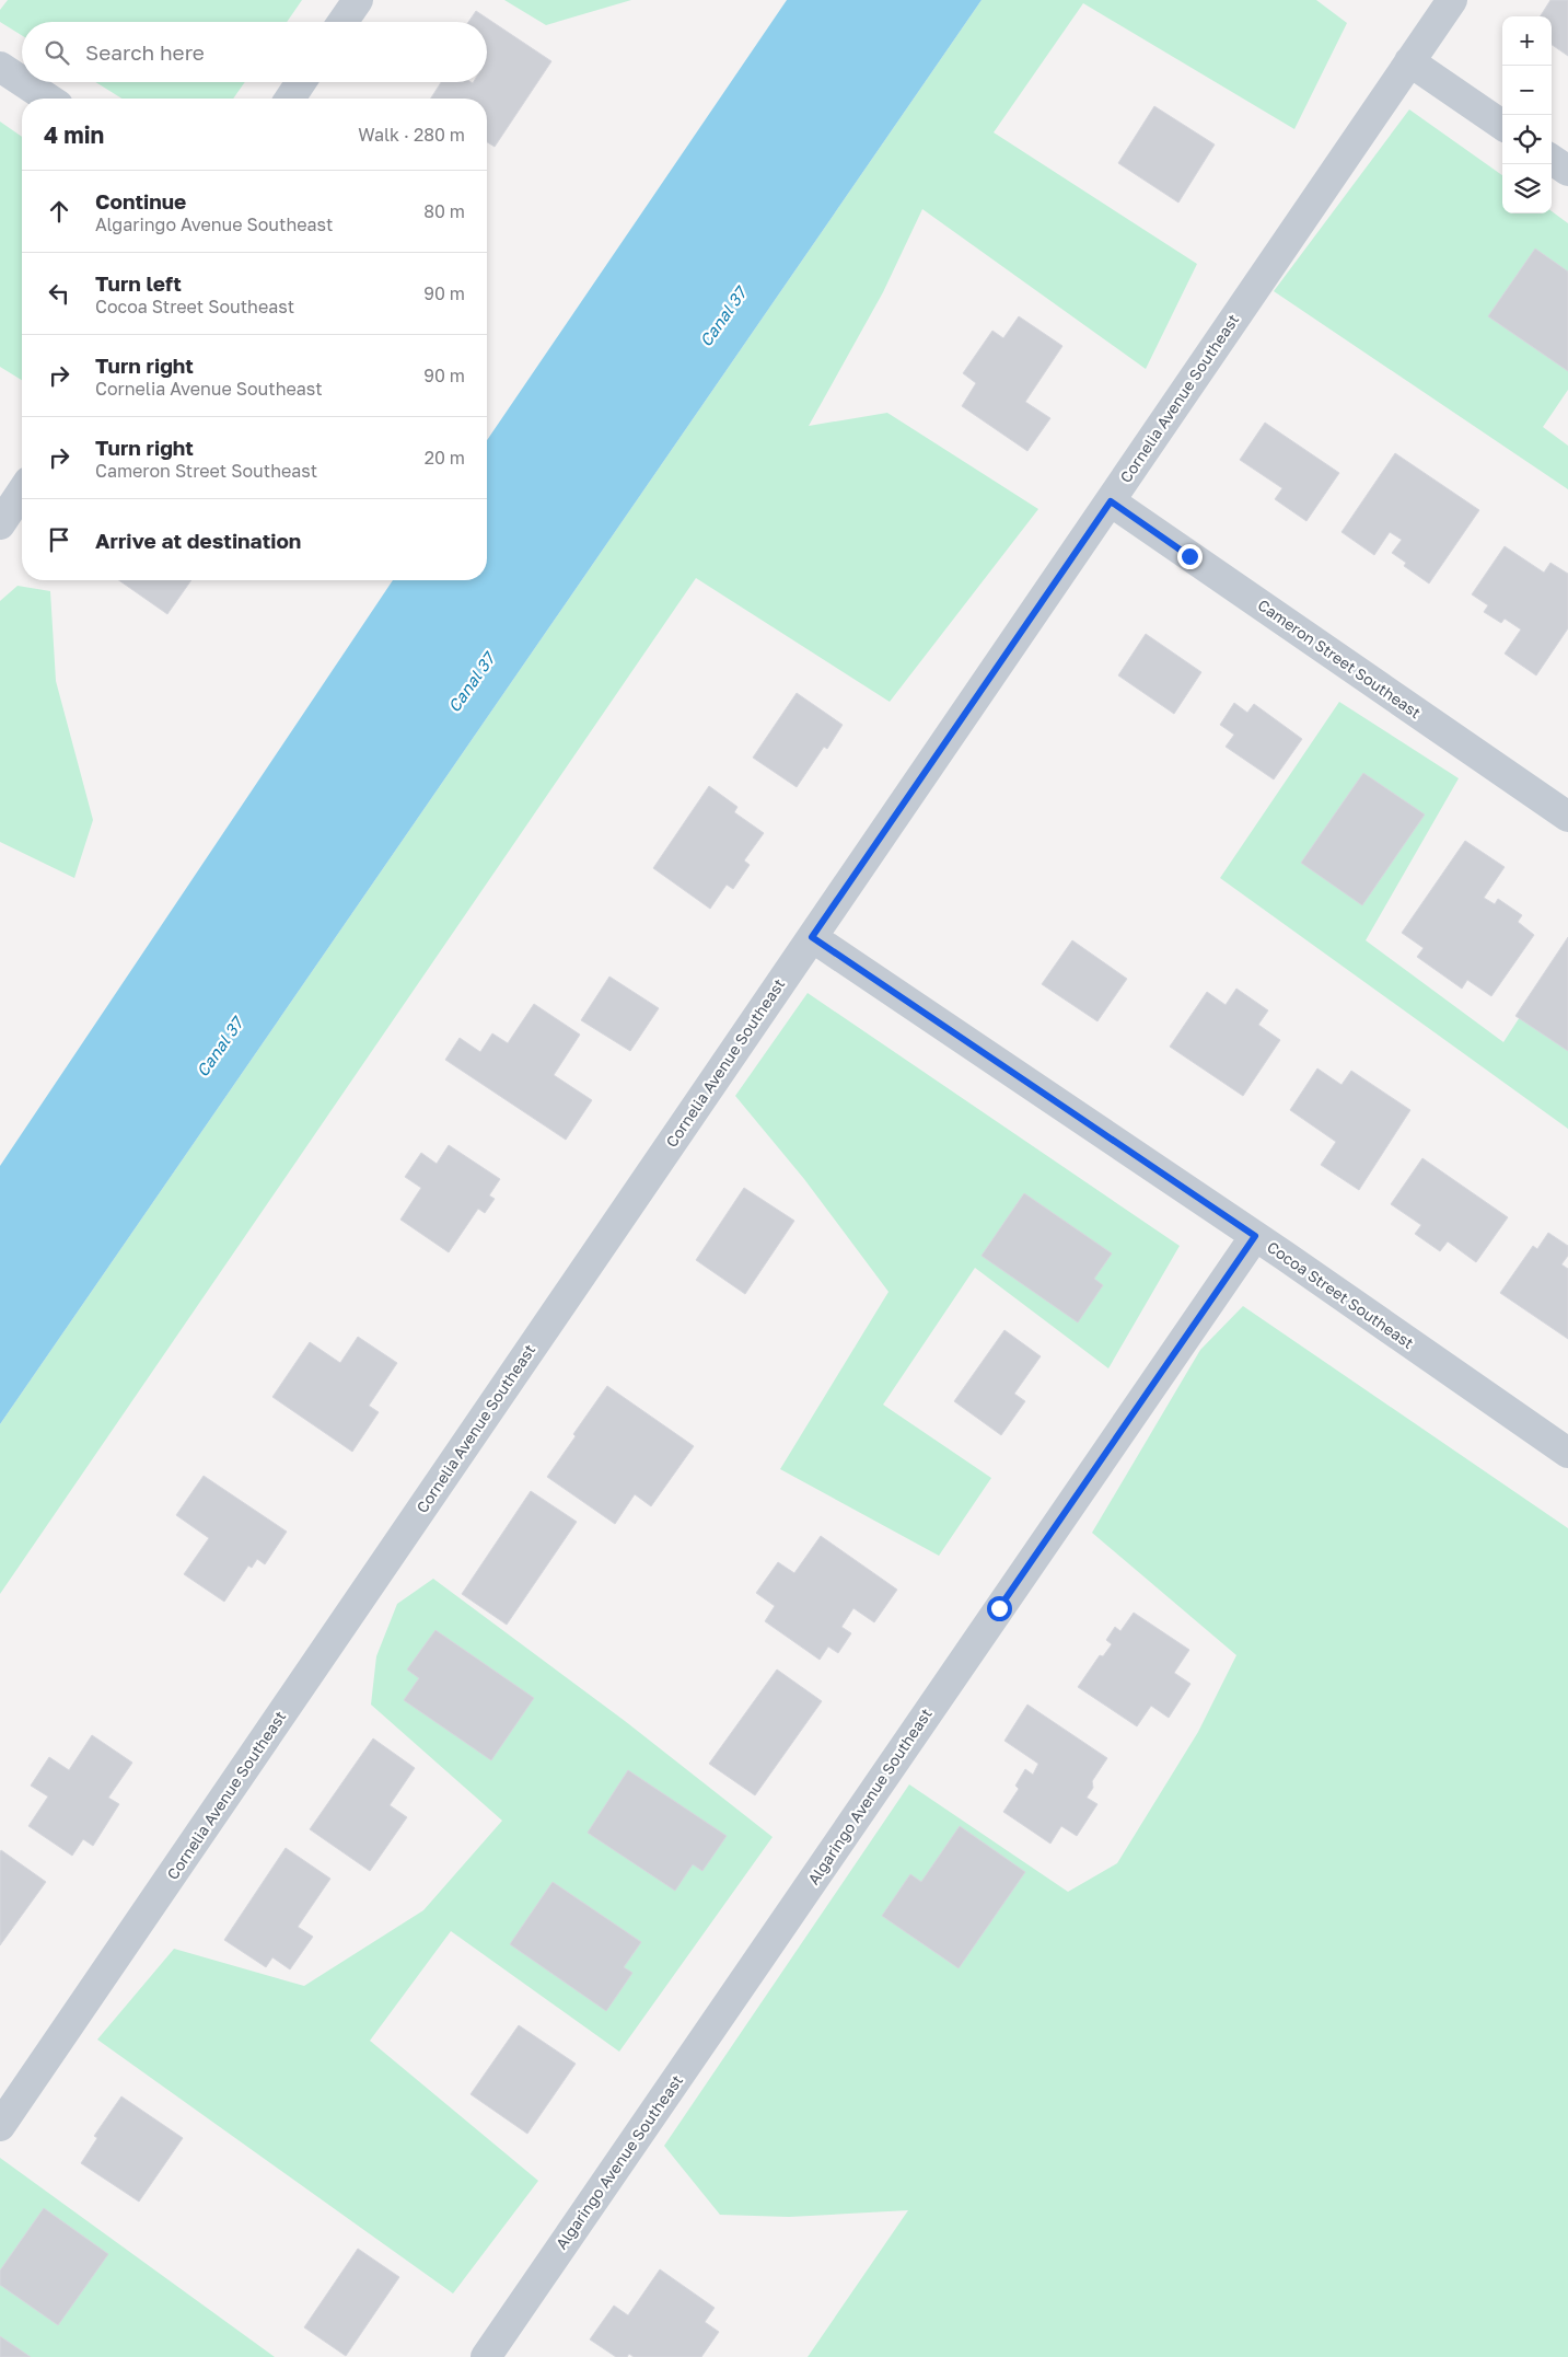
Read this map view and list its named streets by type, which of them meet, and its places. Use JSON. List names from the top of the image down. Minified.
{"streets":{"street":["Cornelia Avenue Southeast","Cameron Street Southeast","Cocoa Street Southeast","Algaringo Avenue Southeast"]},"crossings":[["Cornelia Avenue Southeast","Cameron Street Southeast"],["Cornelia Avenue Southeast","Cocoa Street Southeast"],["Cocoa Street Southeast","Algaringo Avenue Southeast"]],"water":["Canal 37"],"page":{"map_buttons":["+","−"],"search":"Search here","heading":["4 min","Walk · 280 m"],"list":[["Continue","Algaringo Avenue Southeast","80 m"],["Turn left","Cocoa Street Southeast","90 m"],["Turn right","Cornelia Avenue Southeast","90 m"],["Turn right","Cameron Street Southeast","20 m"],"Arrive at destination"]}}
